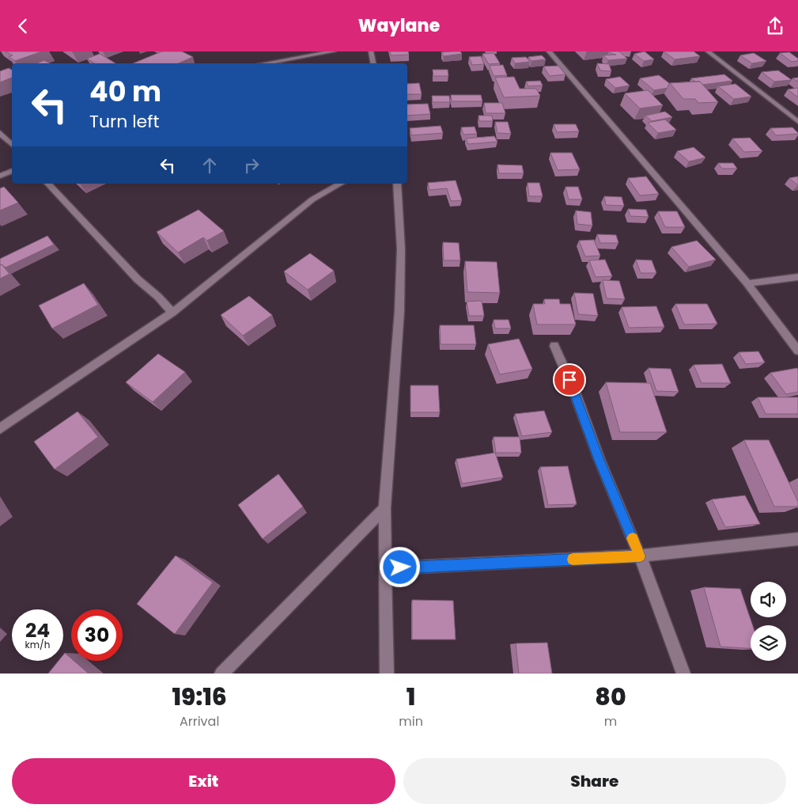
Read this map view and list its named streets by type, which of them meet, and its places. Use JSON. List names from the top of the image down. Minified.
{"page":{"header":"Waylane","turn":["40 m","Turn left"],"speed":"24 km/h","limit":"30","eta":["19:16","Arrival","1","min","80","m"],"buttons":["Exit","Share"]}}
